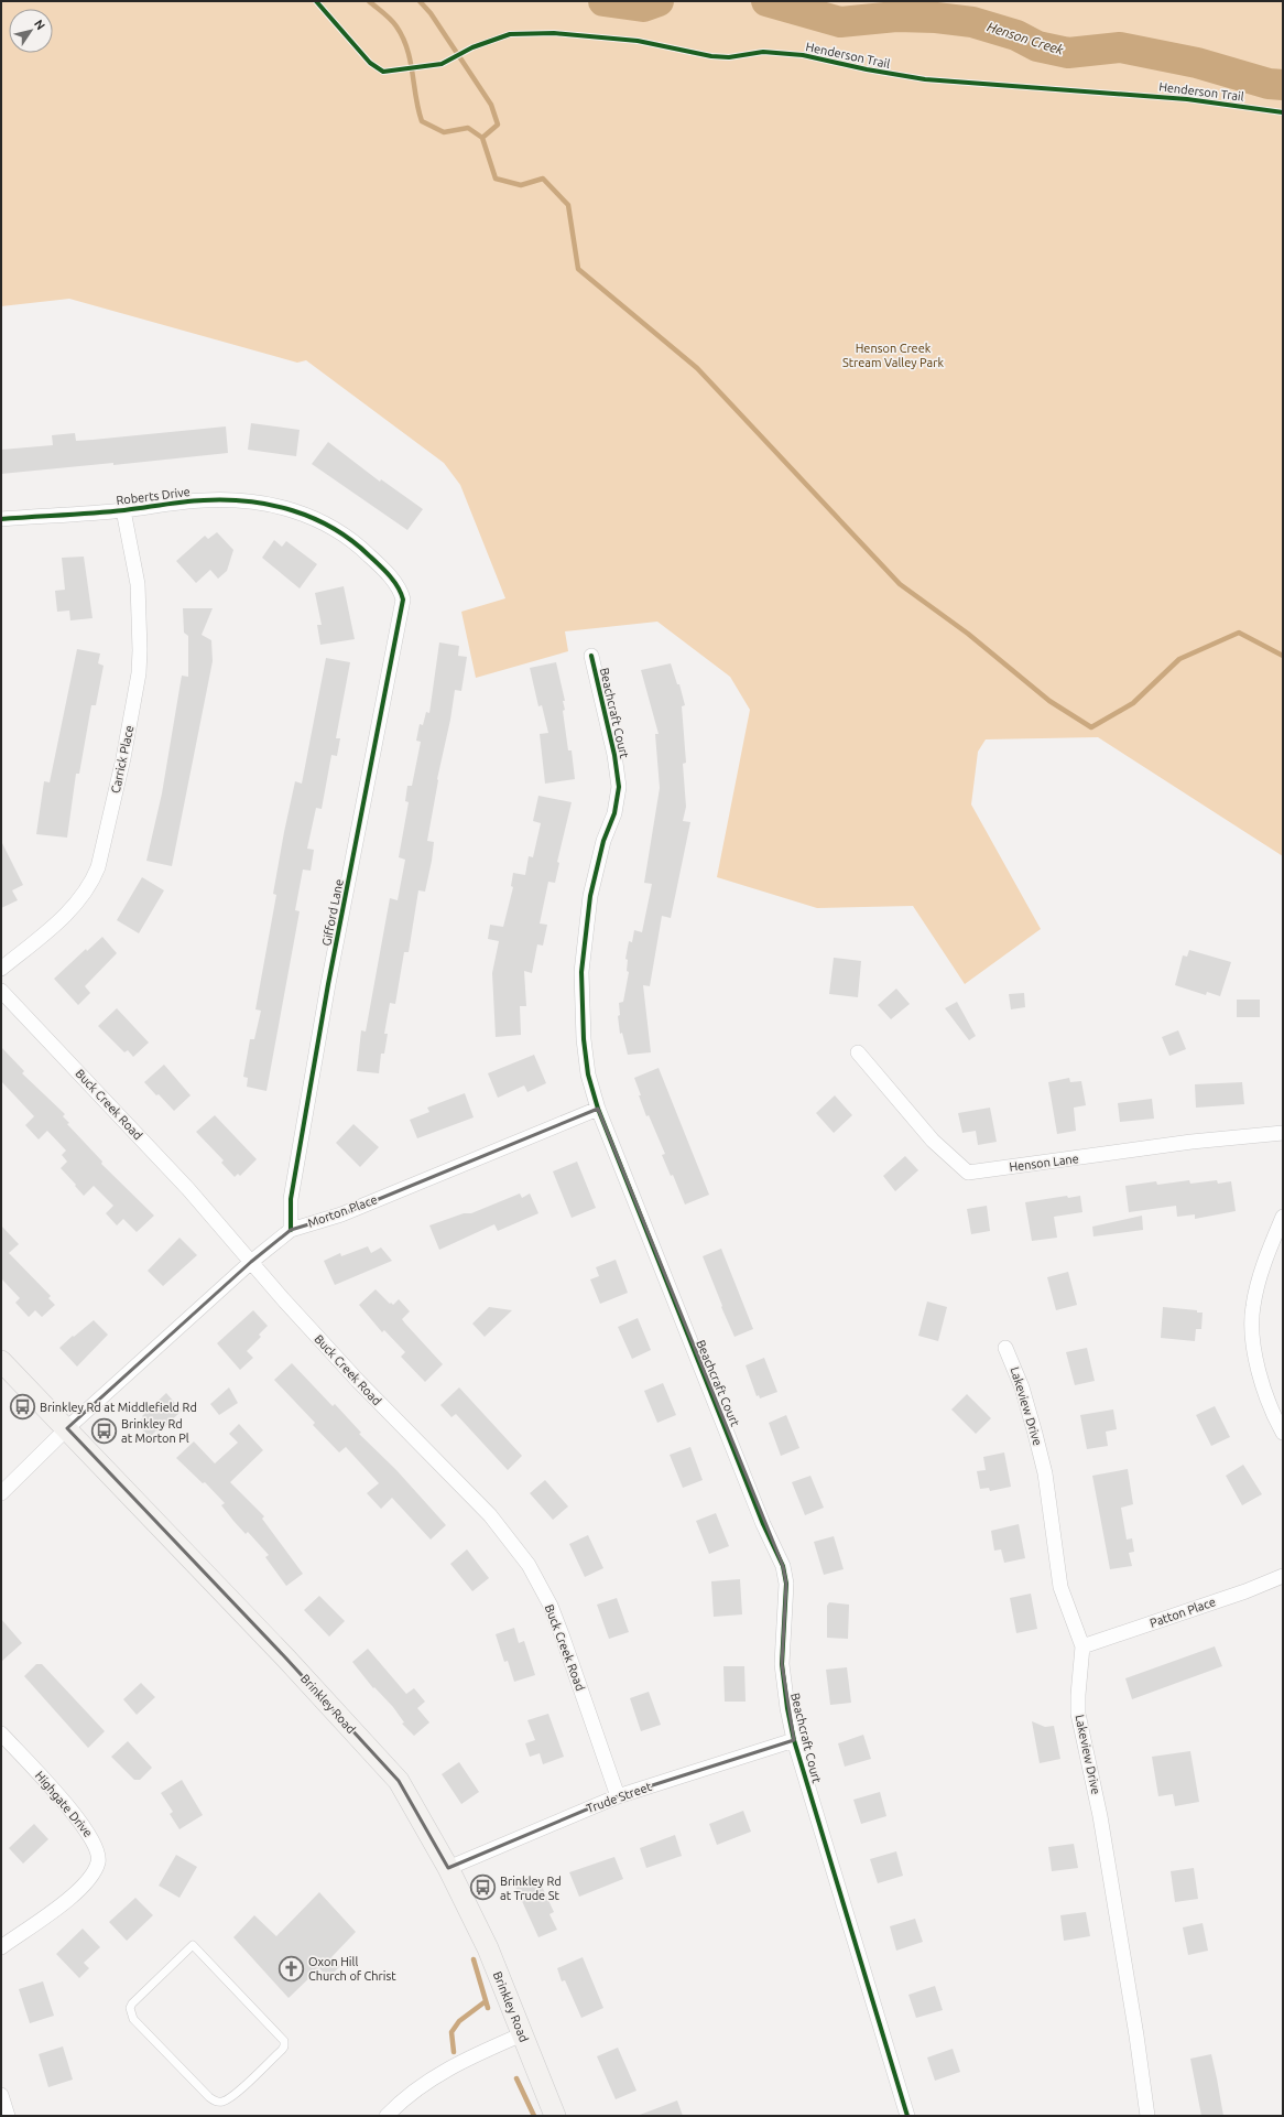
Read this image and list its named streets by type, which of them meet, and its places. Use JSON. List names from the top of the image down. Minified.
{"streets":{"main road":["Brinkley Road"],"street":["Roberts Drive","Beachcraft Court","Carrick Place","Gifford Lane","Buck Creek Road","Henson Lane","Morton Place","Lakeview Drive","Patton Place","Trude Street","Highgate Drive"],"cycle path":["Henderson Trail"]},"crossings":[["Roberts Drive","Carrick Place"],["Roberts Drive","Gifford Lane"],["Beachcraft Court","Morton Place"],["Beachcraft Court","Trude Street"],["Gifford Lane","Morton Place"],["Buck Creek Road","Morton Place"],["Buck Creek Road","Trude Street"],["Morton Place","Brinkley Road"],["Lakeview Drive","Patton Place"],["Brinkley Road","Trude Street"]],"water":["Henson Creek"],"parks":["Henson Creek Stream Valley Park"],"places":{"bus stop":["Brinkley Rd at Middlefield Rd","Brinkley Rd at Morton Pl","Brinkley Rd at Trude St"],"church":["Oxon Hill Church of Christ"]},"north":"top right"}
